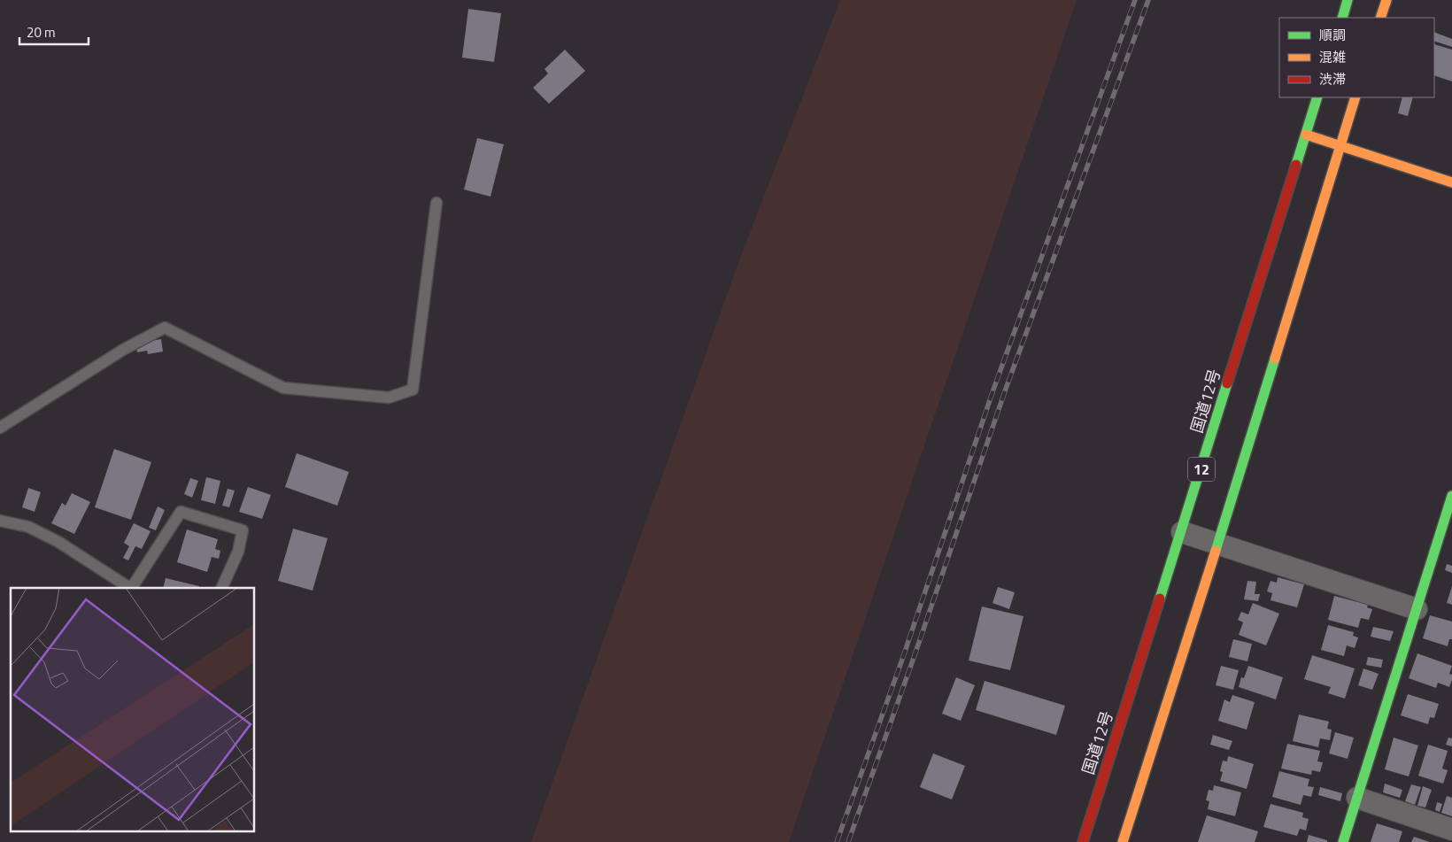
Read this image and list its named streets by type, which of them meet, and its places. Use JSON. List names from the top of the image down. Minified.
{"streets":{"main road":["国道12号","12"]},"legend":["順調","混雑","渋滞"],"scale_bar":"20 m"}
